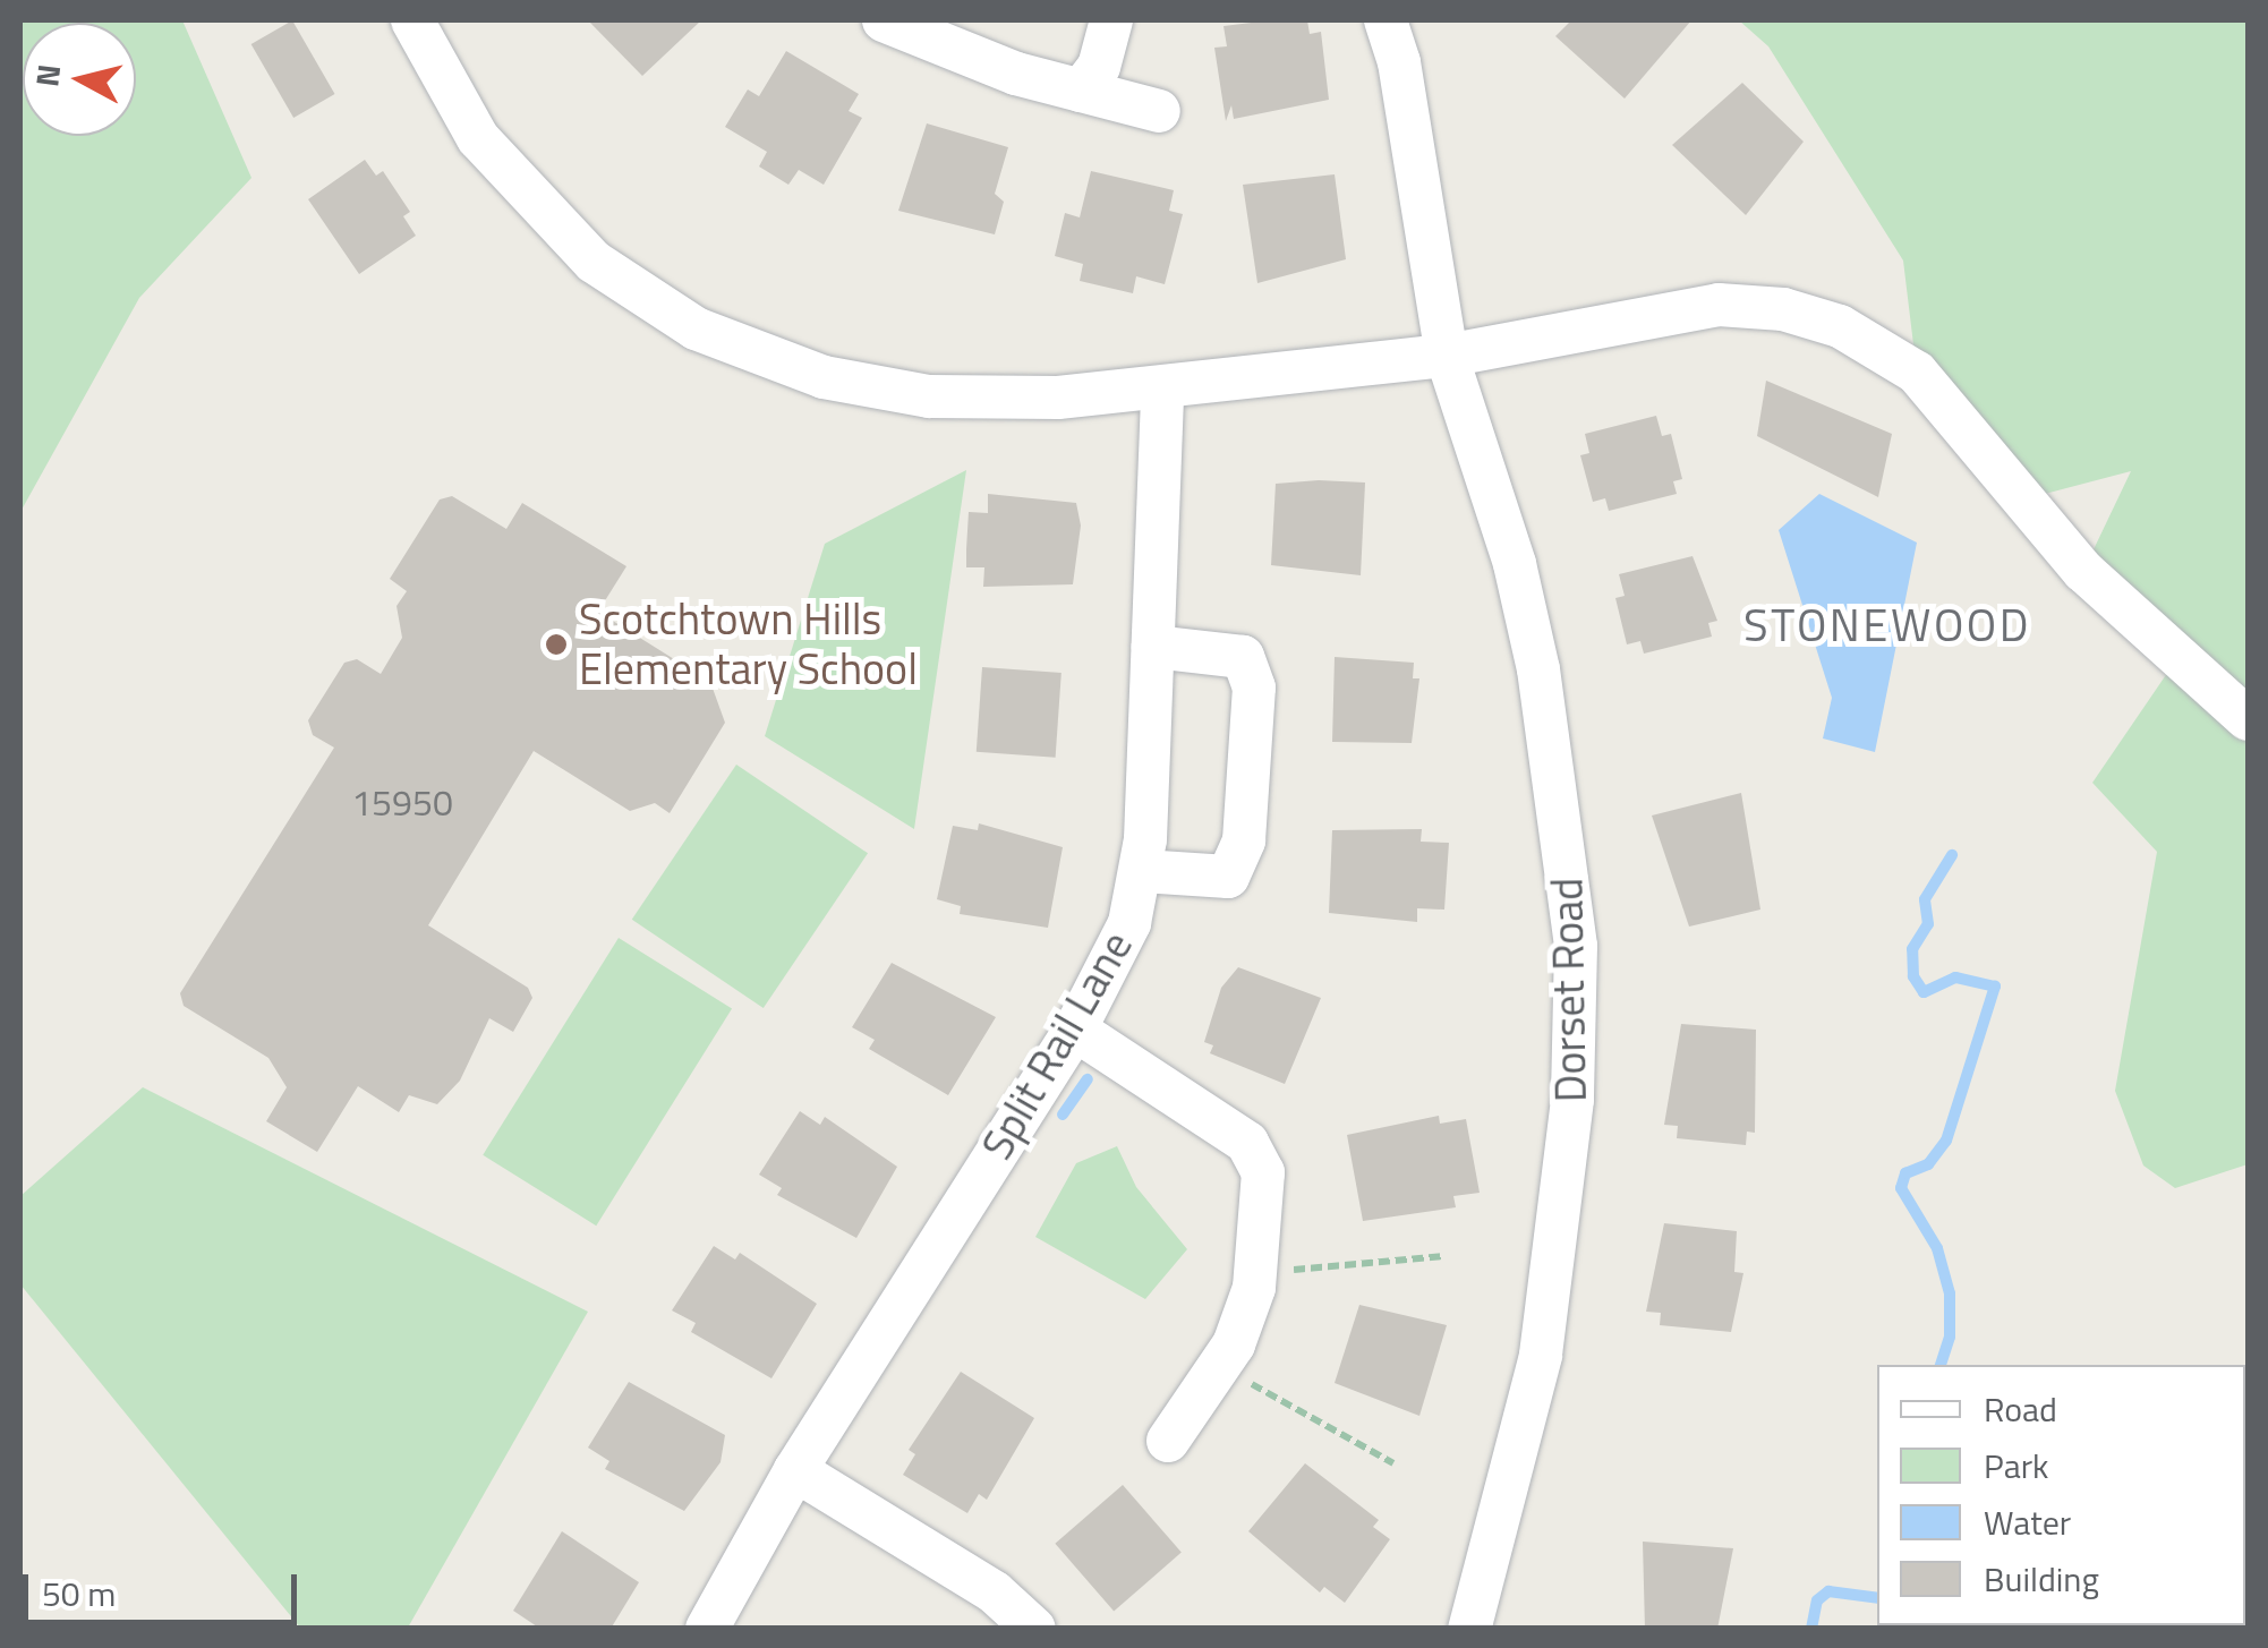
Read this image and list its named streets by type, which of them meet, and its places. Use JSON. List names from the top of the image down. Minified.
{"streets":{"street":["Dorset Road","Split Rail Lane"]},"districts":["STONEWOOD"],"places":["Scotchtown Hills Elementary School"],"house_numbers":["15950"],"legend":["Road","Park","Water","Building"],"scale_bar":"50 m","north":"left"}
